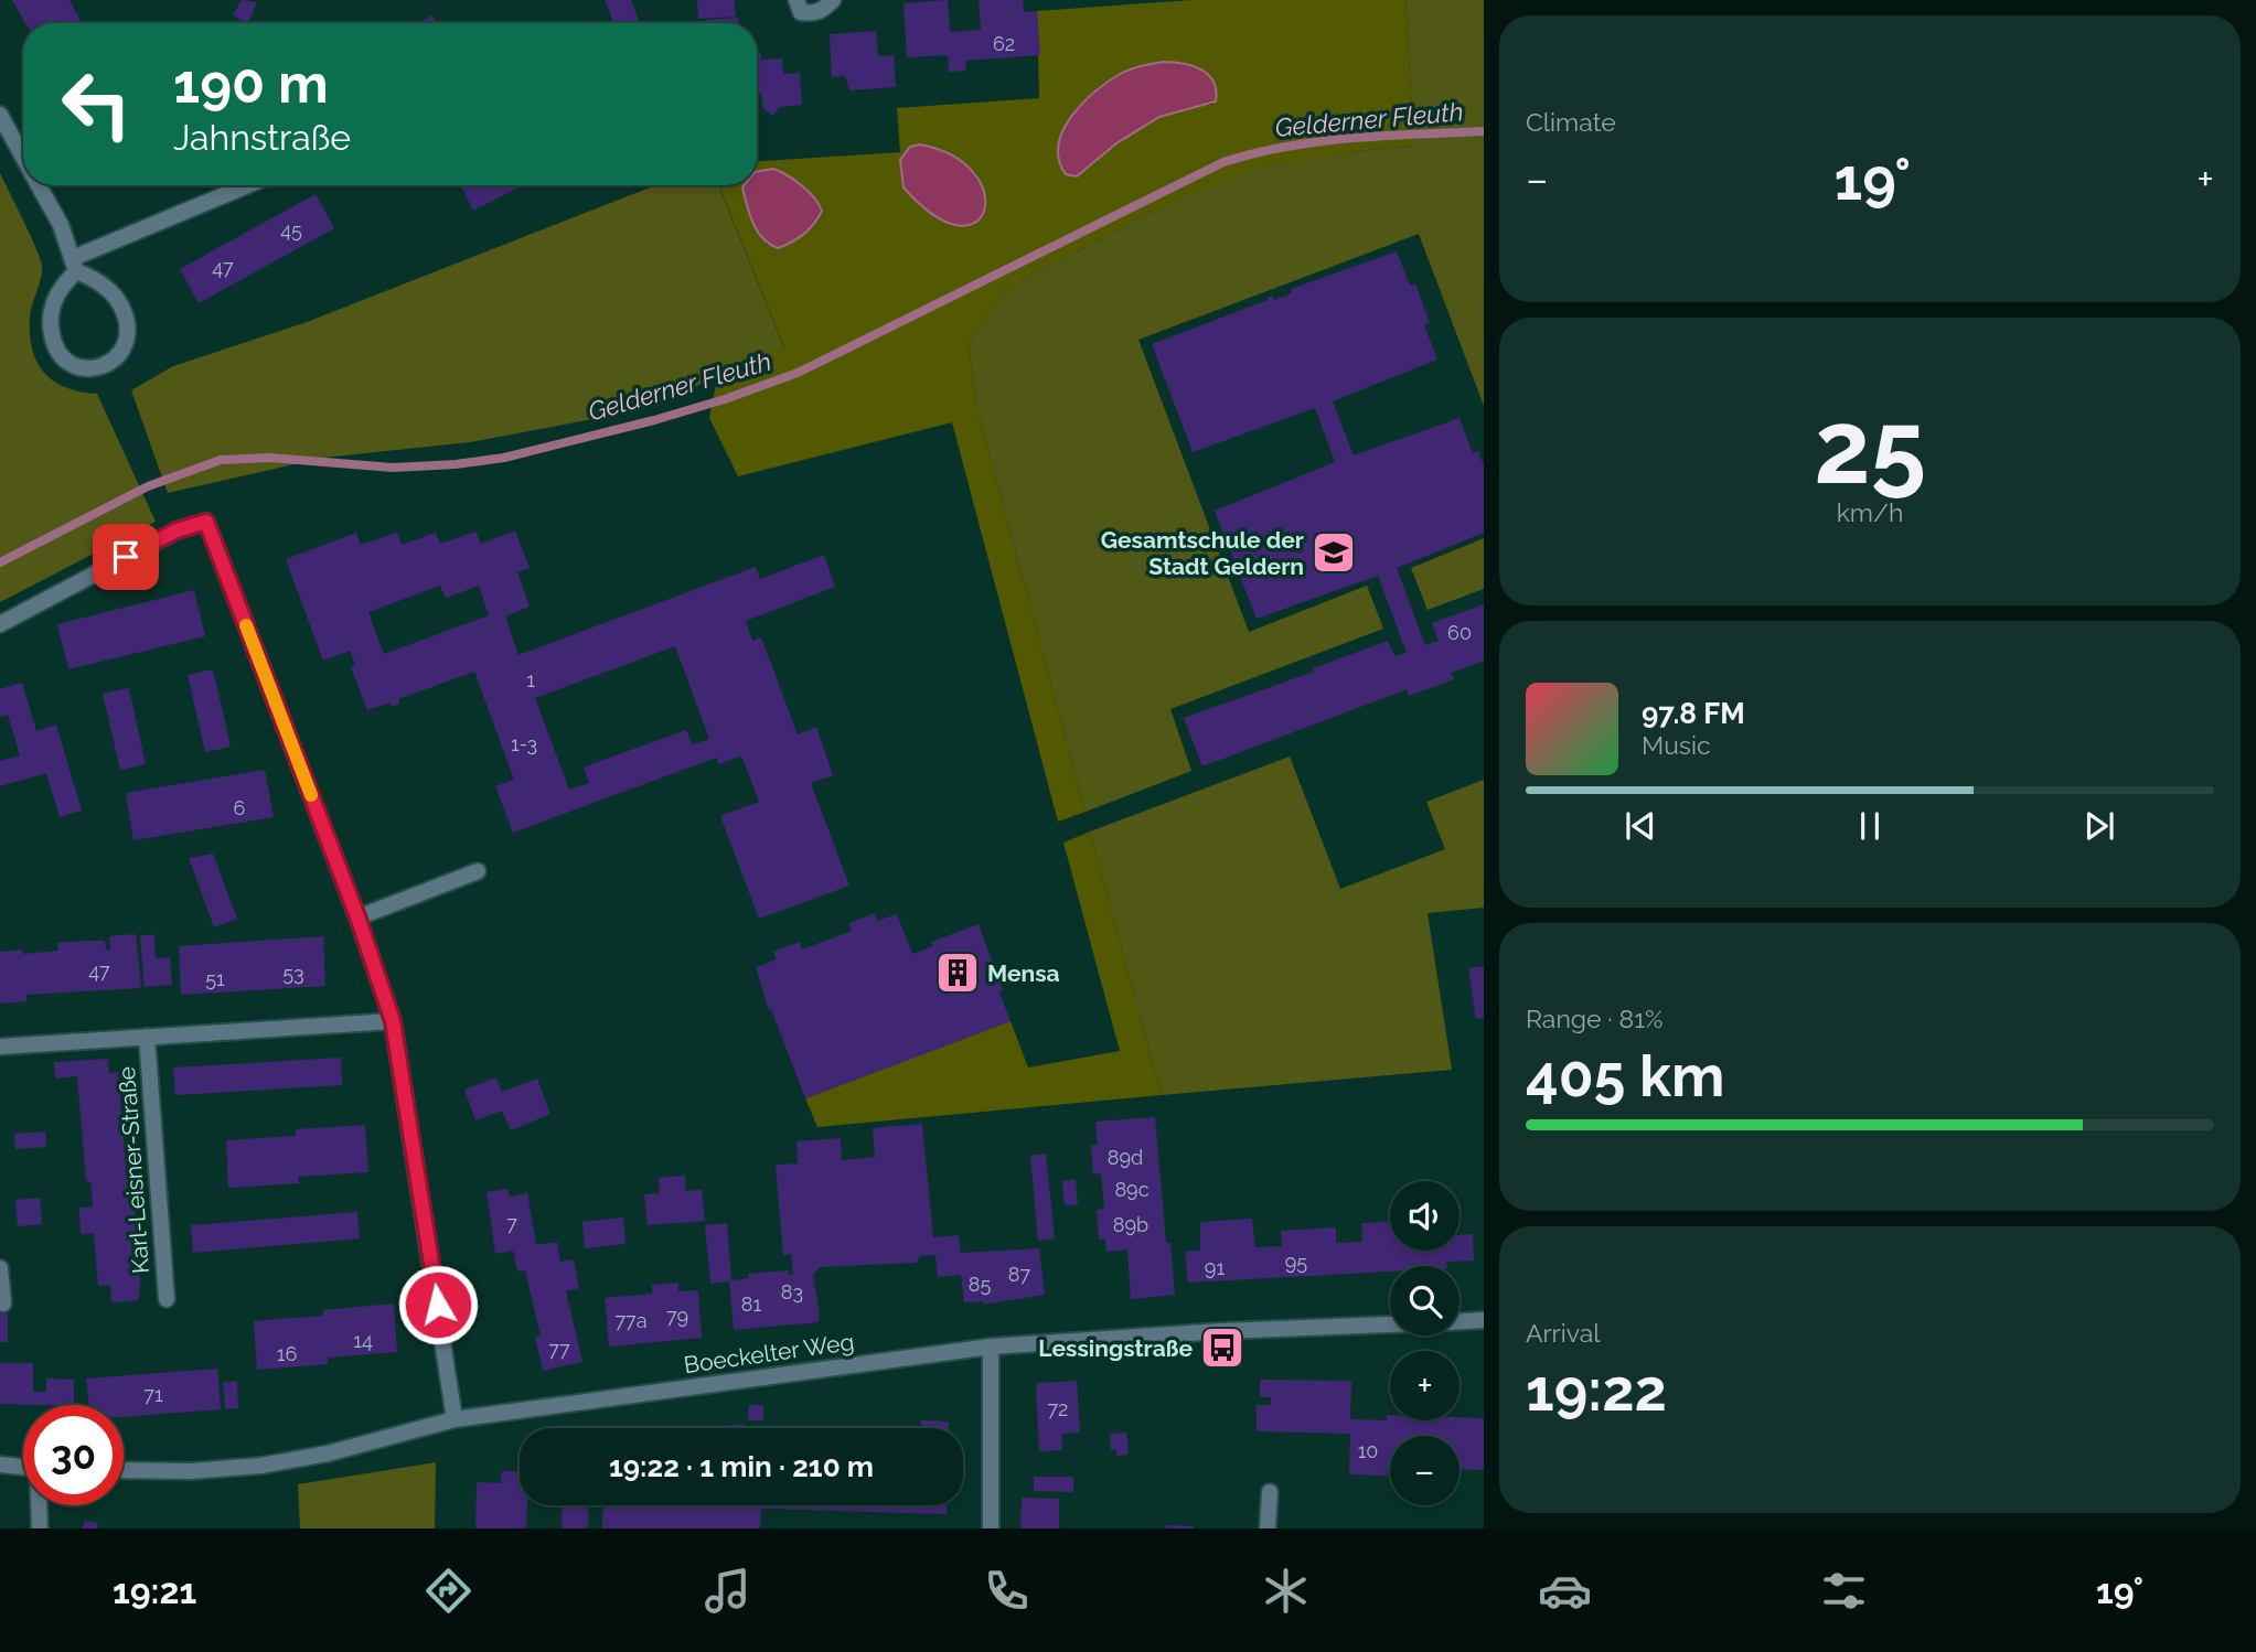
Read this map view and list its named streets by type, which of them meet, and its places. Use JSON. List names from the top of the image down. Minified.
{"streets":{"street":["Karl-Leisner-Straße","Boeckelter Weg"]},"water":["Gelderner Fleuth"],"places":{"school or university":["Gesamtschule der Stadt Geldern"],"building":["Mensa"],"bus stop":["Lessingstraße"]},"house_numbers":["62","45","47","60","1","1-3","6","47","53","51","89d","89c","7","89b","95","91","87","85","83","81","79","77a","14","77","16","71","72","10"],"page":{"tile":["Climate",["25","km/h"],["Range · 81%","405 km"],["Arrival","19:22"]],"turn":["190 m","Jahnstraße"],"heat":["−","19°","+"],"song":["97.8 FM","Music"],"map_buttons":["+","−"],"limit":"30","trip":"19:22 · 1 min · 210 m","tabs":["19:21","19°"]}}
